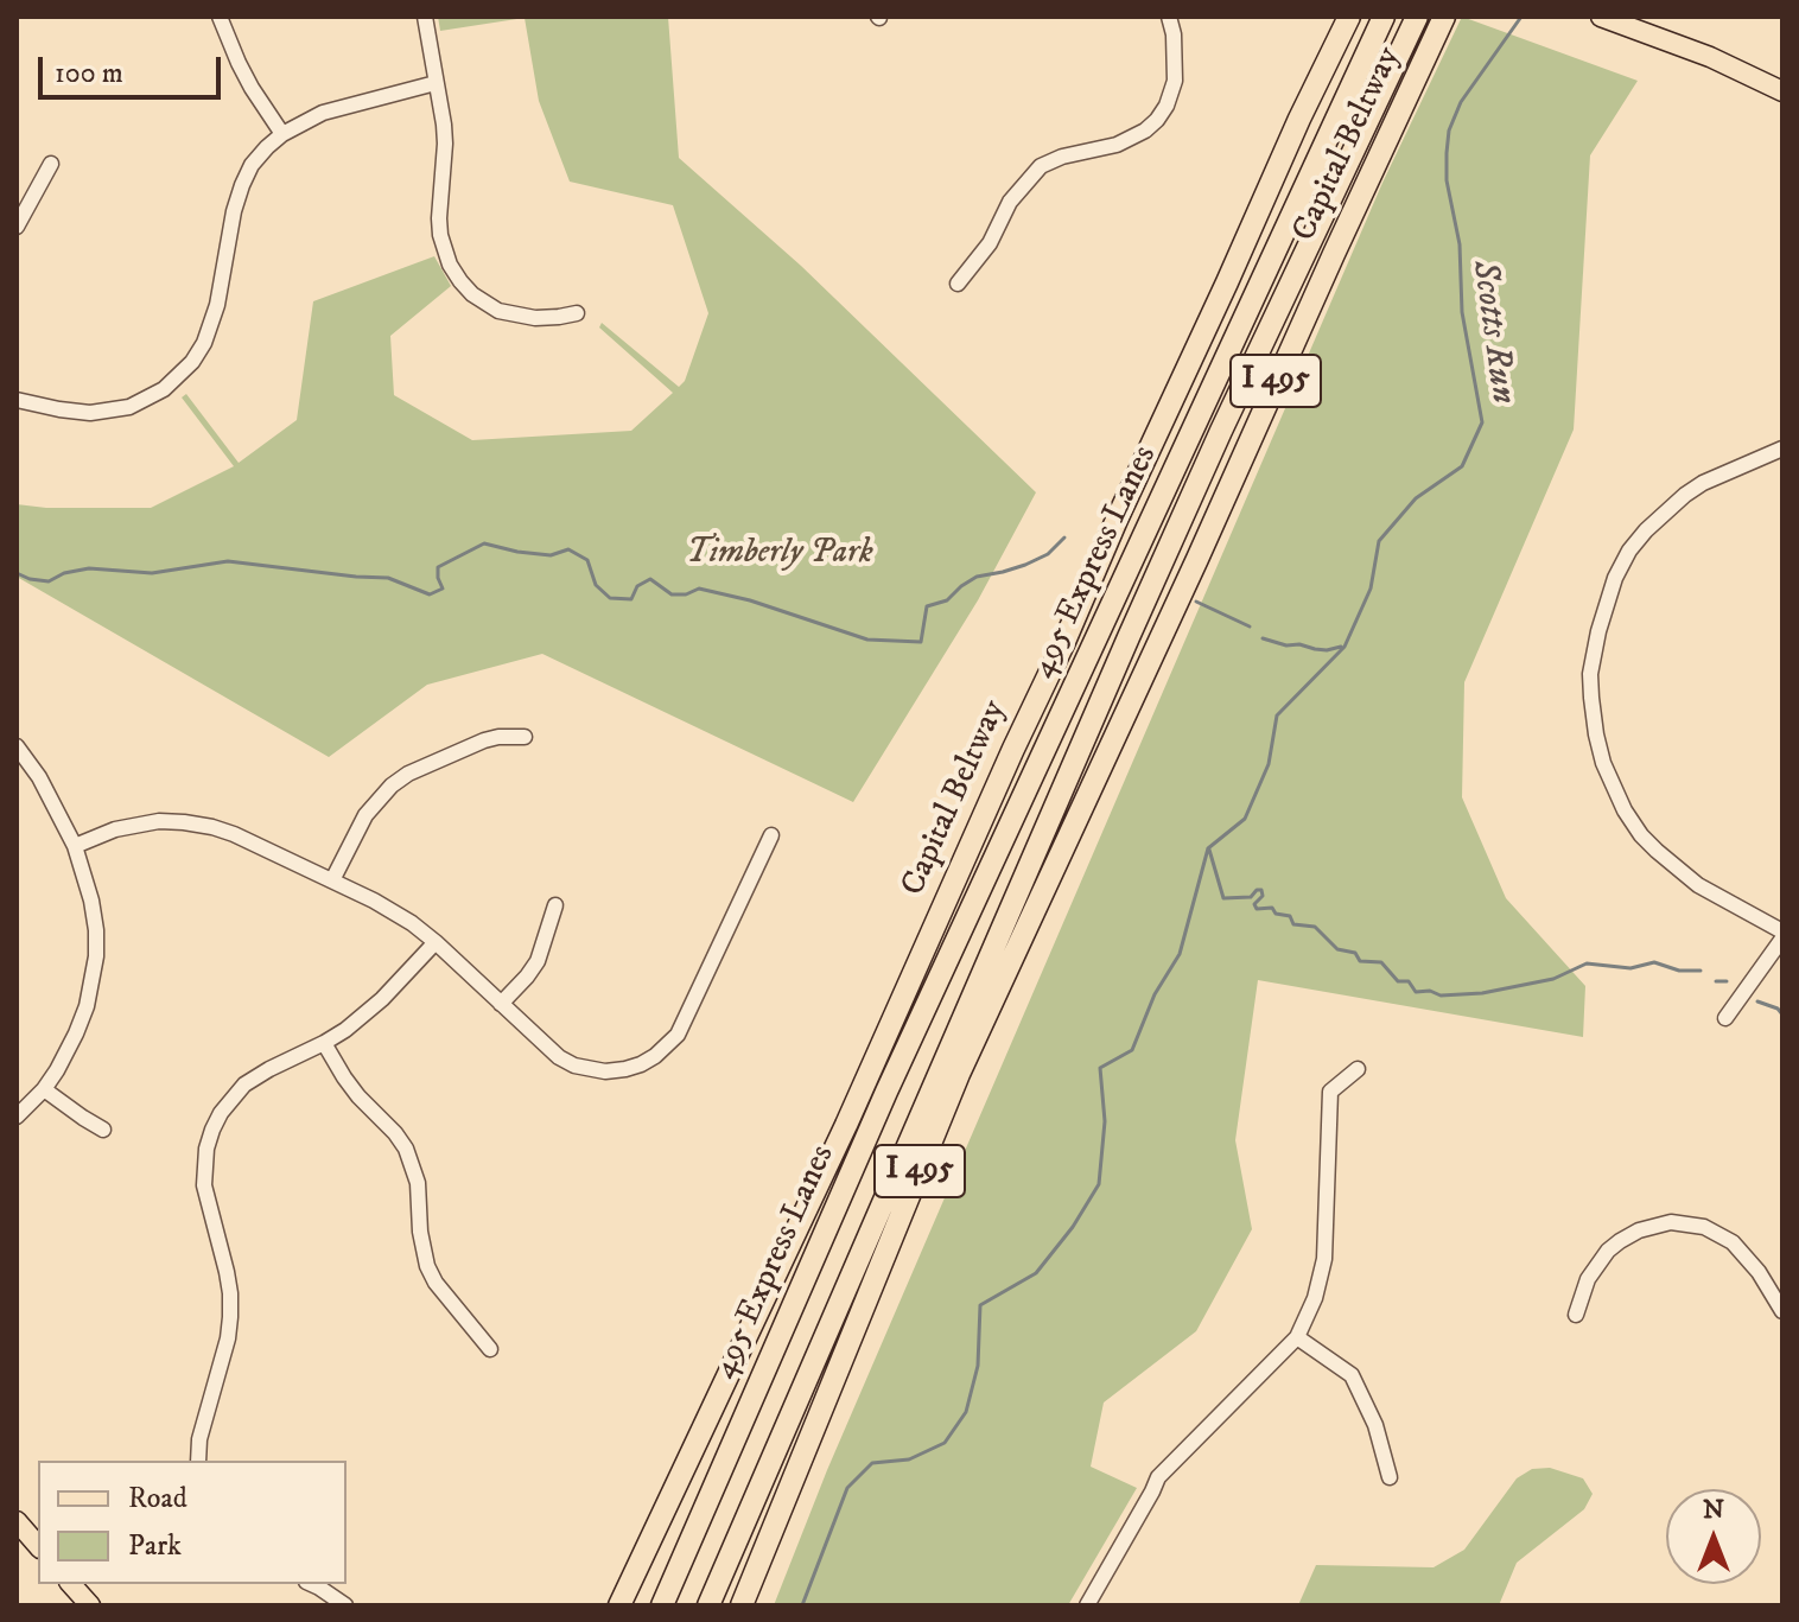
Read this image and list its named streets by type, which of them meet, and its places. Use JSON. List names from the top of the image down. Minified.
{"streets":{"highway":["Capital Beltway","I 495","495 Express Lanes"]},"water":["Scotts Run"],"parks":["Timberly Park"],"legend":["Road","Park"],"scale_bar":"100 m","north":"top"}
